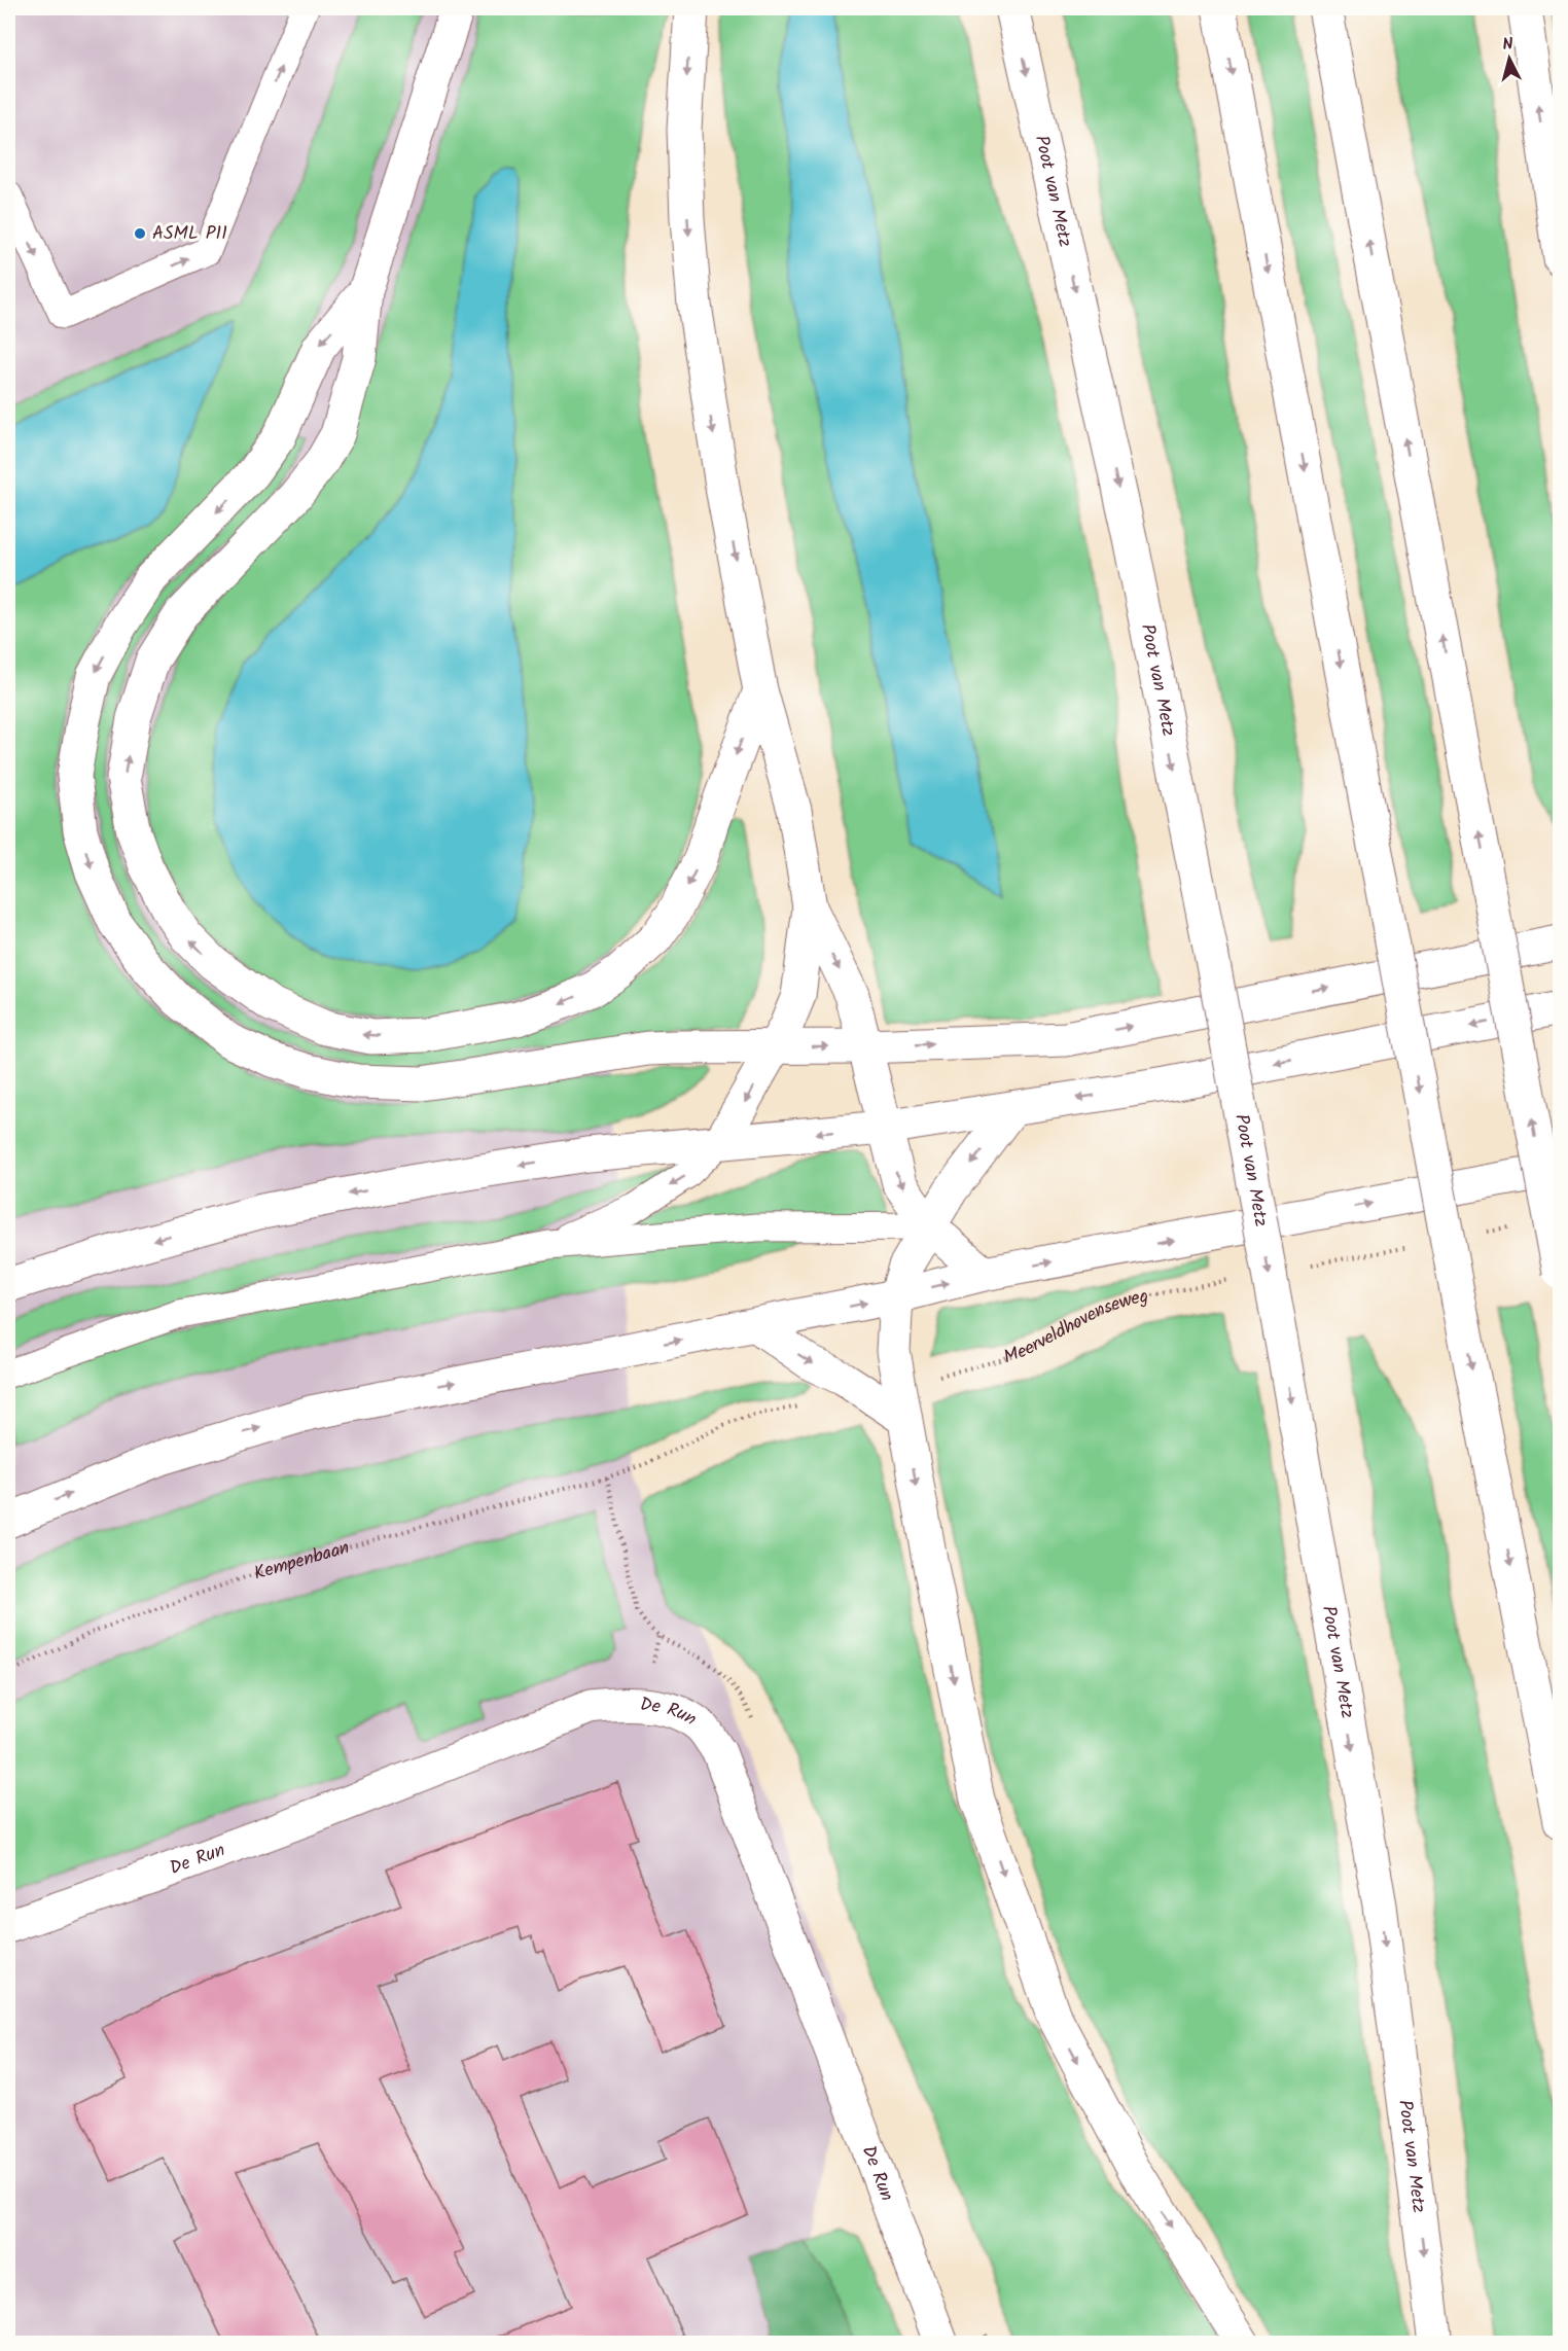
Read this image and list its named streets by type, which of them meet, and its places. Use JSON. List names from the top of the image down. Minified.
{"streets":{"main road":["Poot van Metz","De Run"],"path":["Meerveldhovenseweg","Kempenbaan"]},"places":["ASML P11"],"north":"top"}
